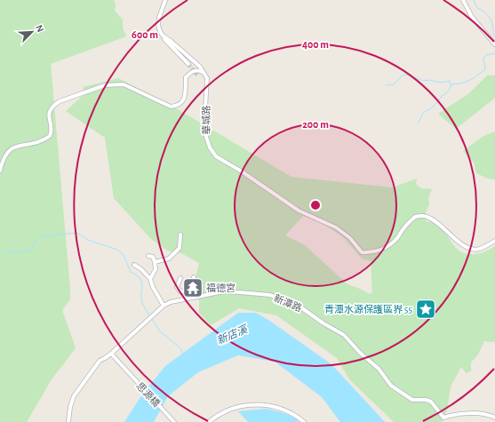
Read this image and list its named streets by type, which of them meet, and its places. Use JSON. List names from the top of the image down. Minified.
{"streets":{"street":["華城路","新潭路","思源橋"]},"crossings":[["新潭路","思源橋"]],"water":["新店溪"],"places":{"temple":["福德宮"],"place":["青潭水源保護區界 55"]},"north":"top right","rings":["600 m","400 m","200 m"]}
